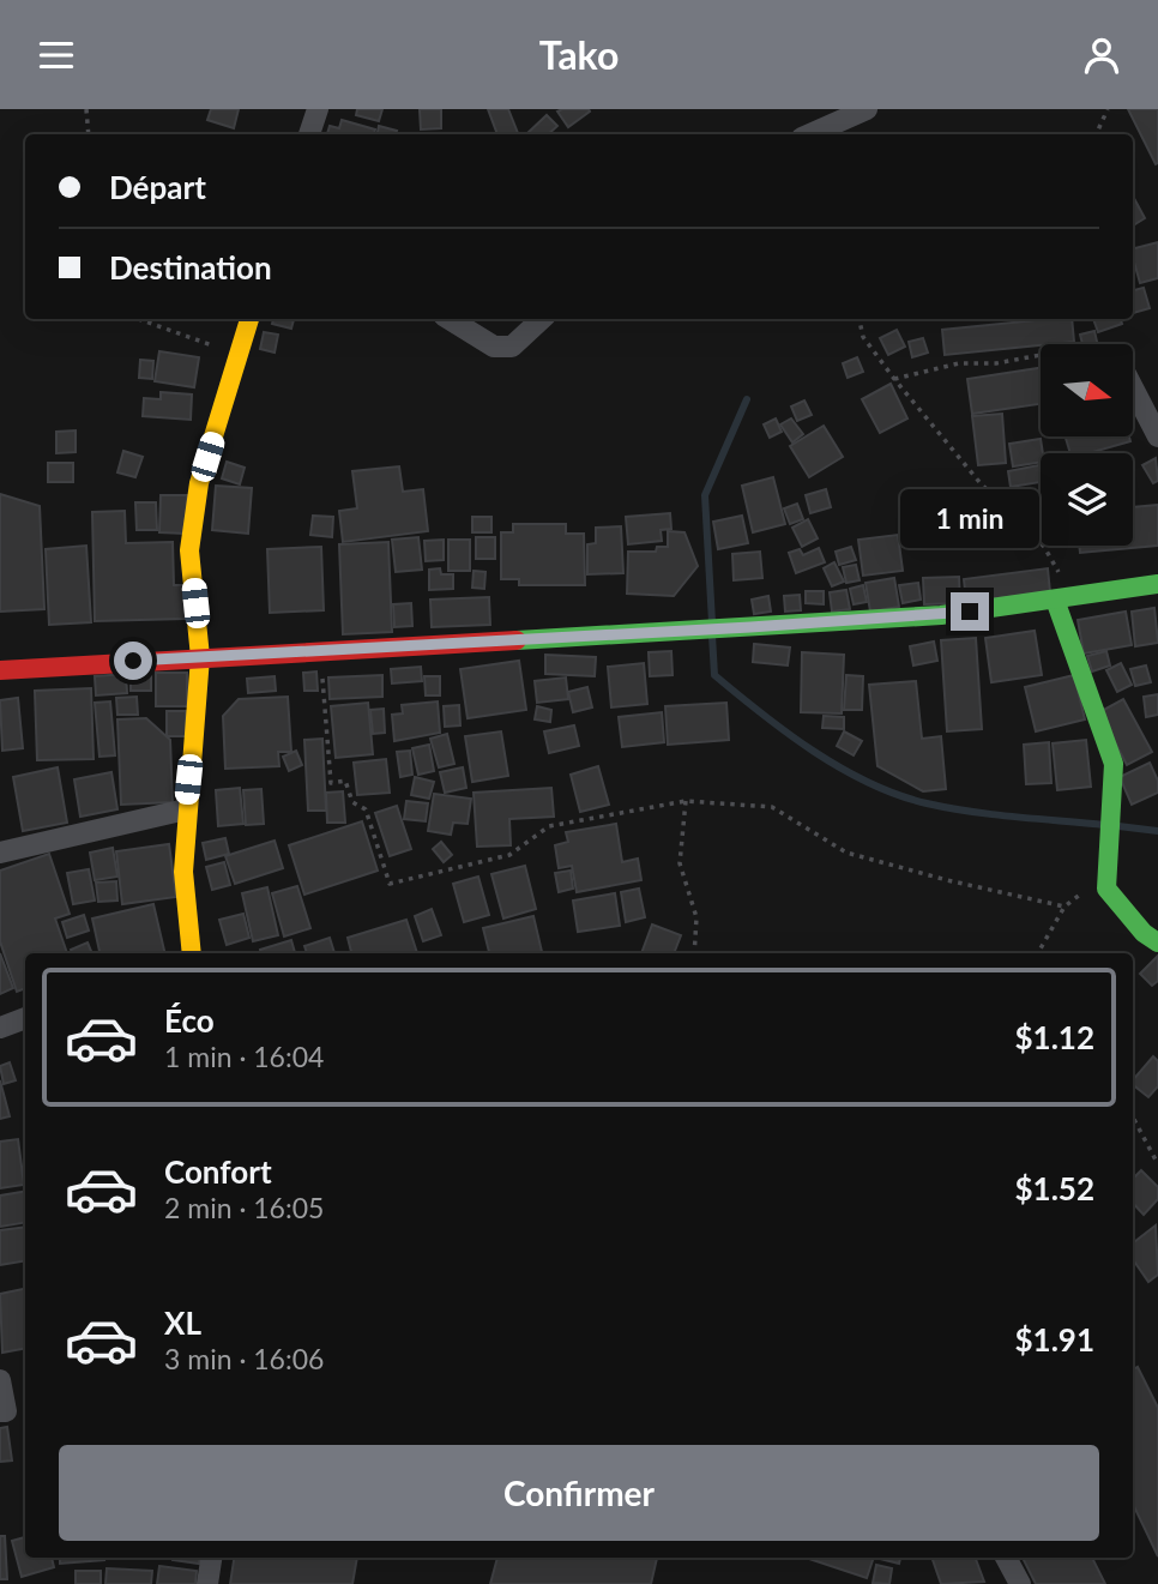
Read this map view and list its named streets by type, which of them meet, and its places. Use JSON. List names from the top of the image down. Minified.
{"north":"right","page":{"header":"Tako","banner":["Départ","Destination"],"bubble":"1 min","list":[{"name":"Éco","note":"1 min · 16:04","value":"$1.12"},{"name":"Confort","note":"2 min · 16:05","value":"$1.52"},{"name":"XL","note":"3 min · 16:06","value":"$1.91"}],"buttons":"Confirmer"}}
